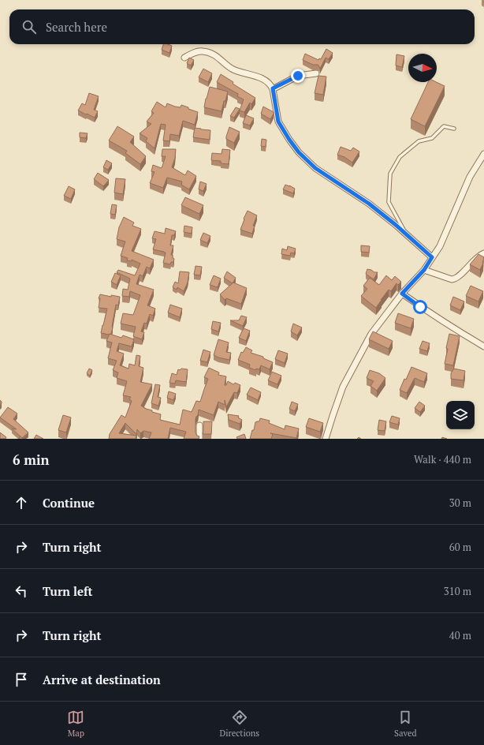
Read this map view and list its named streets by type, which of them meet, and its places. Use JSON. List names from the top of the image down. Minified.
{"north":"right","page":{"search":"Search here","heading":["6 min","Walk · 440 m"],"list":[["Continue","30 m"],["Turn right","60 m"],["Turn left","310 m"],["Turn right","40 m"],"Arrive at destination"],"nav":["Map","Directions","Saved"]}}
